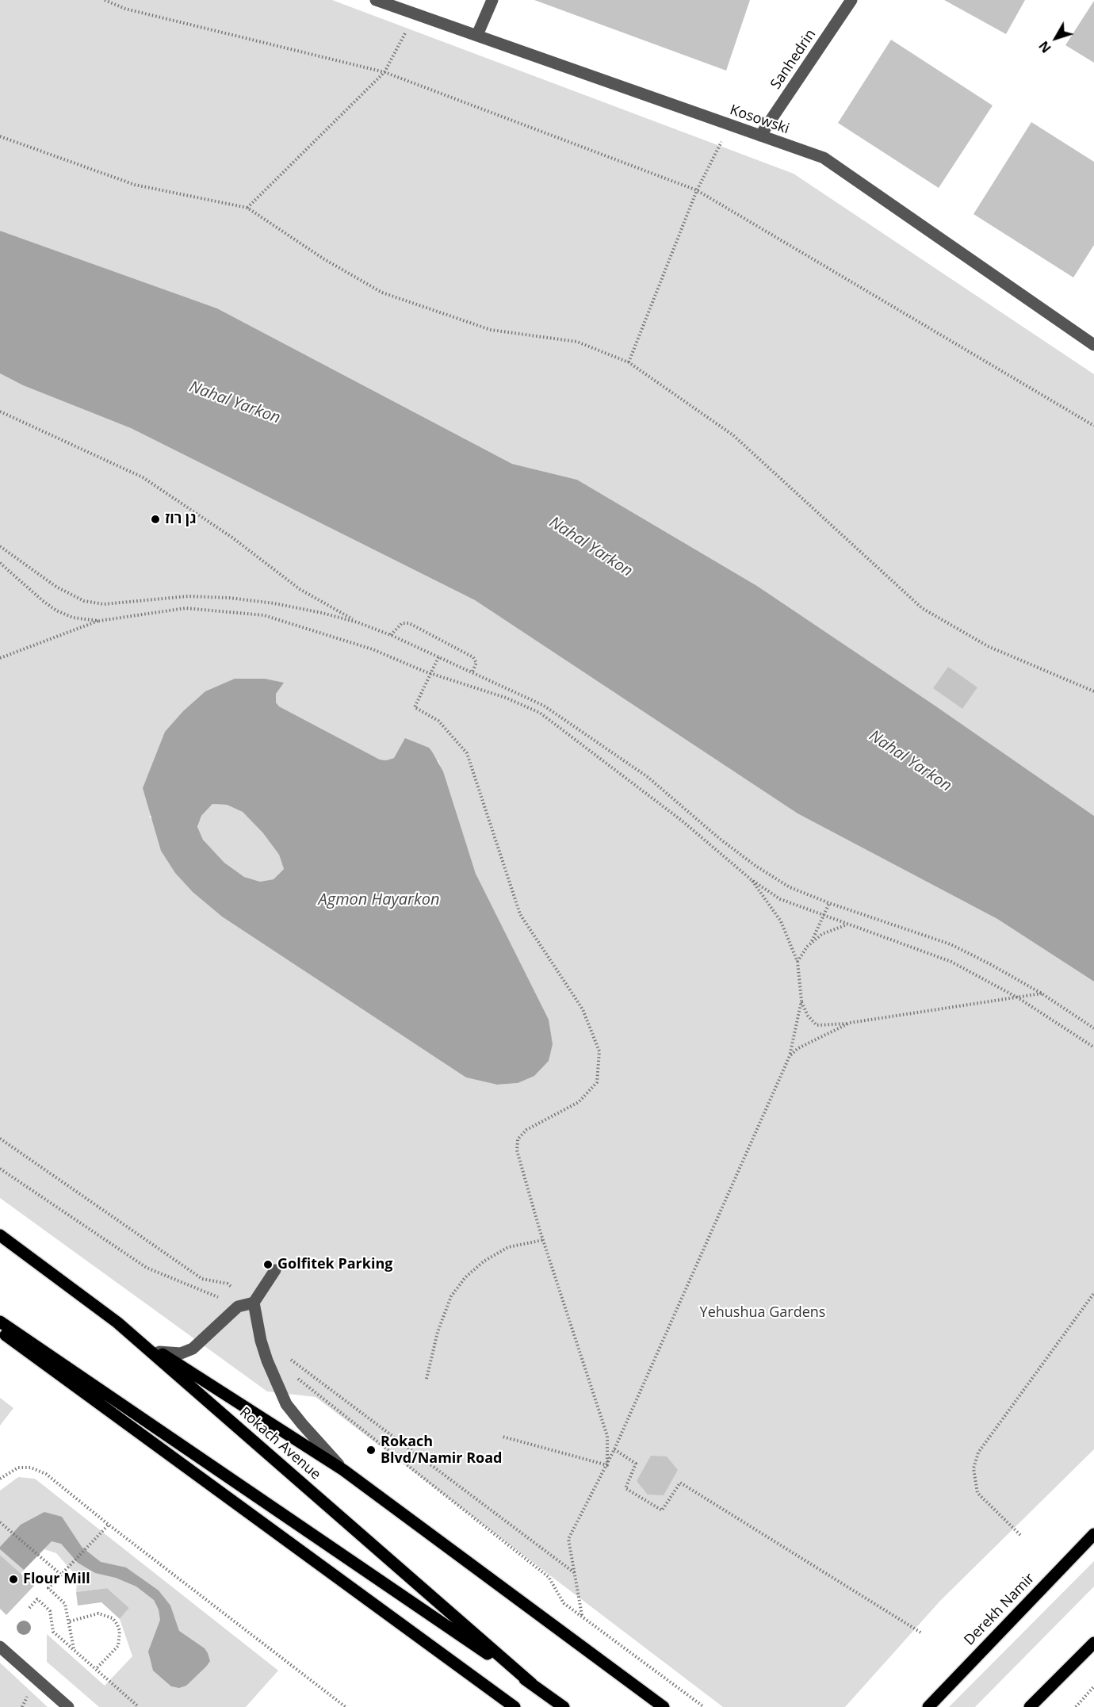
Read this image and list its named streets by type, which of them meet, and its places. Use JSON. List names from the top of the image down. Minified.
{"streets":{"main road":["Rokach Avenue","Derekh Namir"],"street":["Sanhedrin","Kosowski"]},"crossings":[["Sanhedrin","Kosowski"]],"water":["Nahal Yarkon","Agmon Hayarkon"],"parks":["Yehushua Gardens"],"places":["גן רוז","Golfitek Parking","Rokach Blvd/Namir Road","Flour Mill"],"north":"bottom left"}
